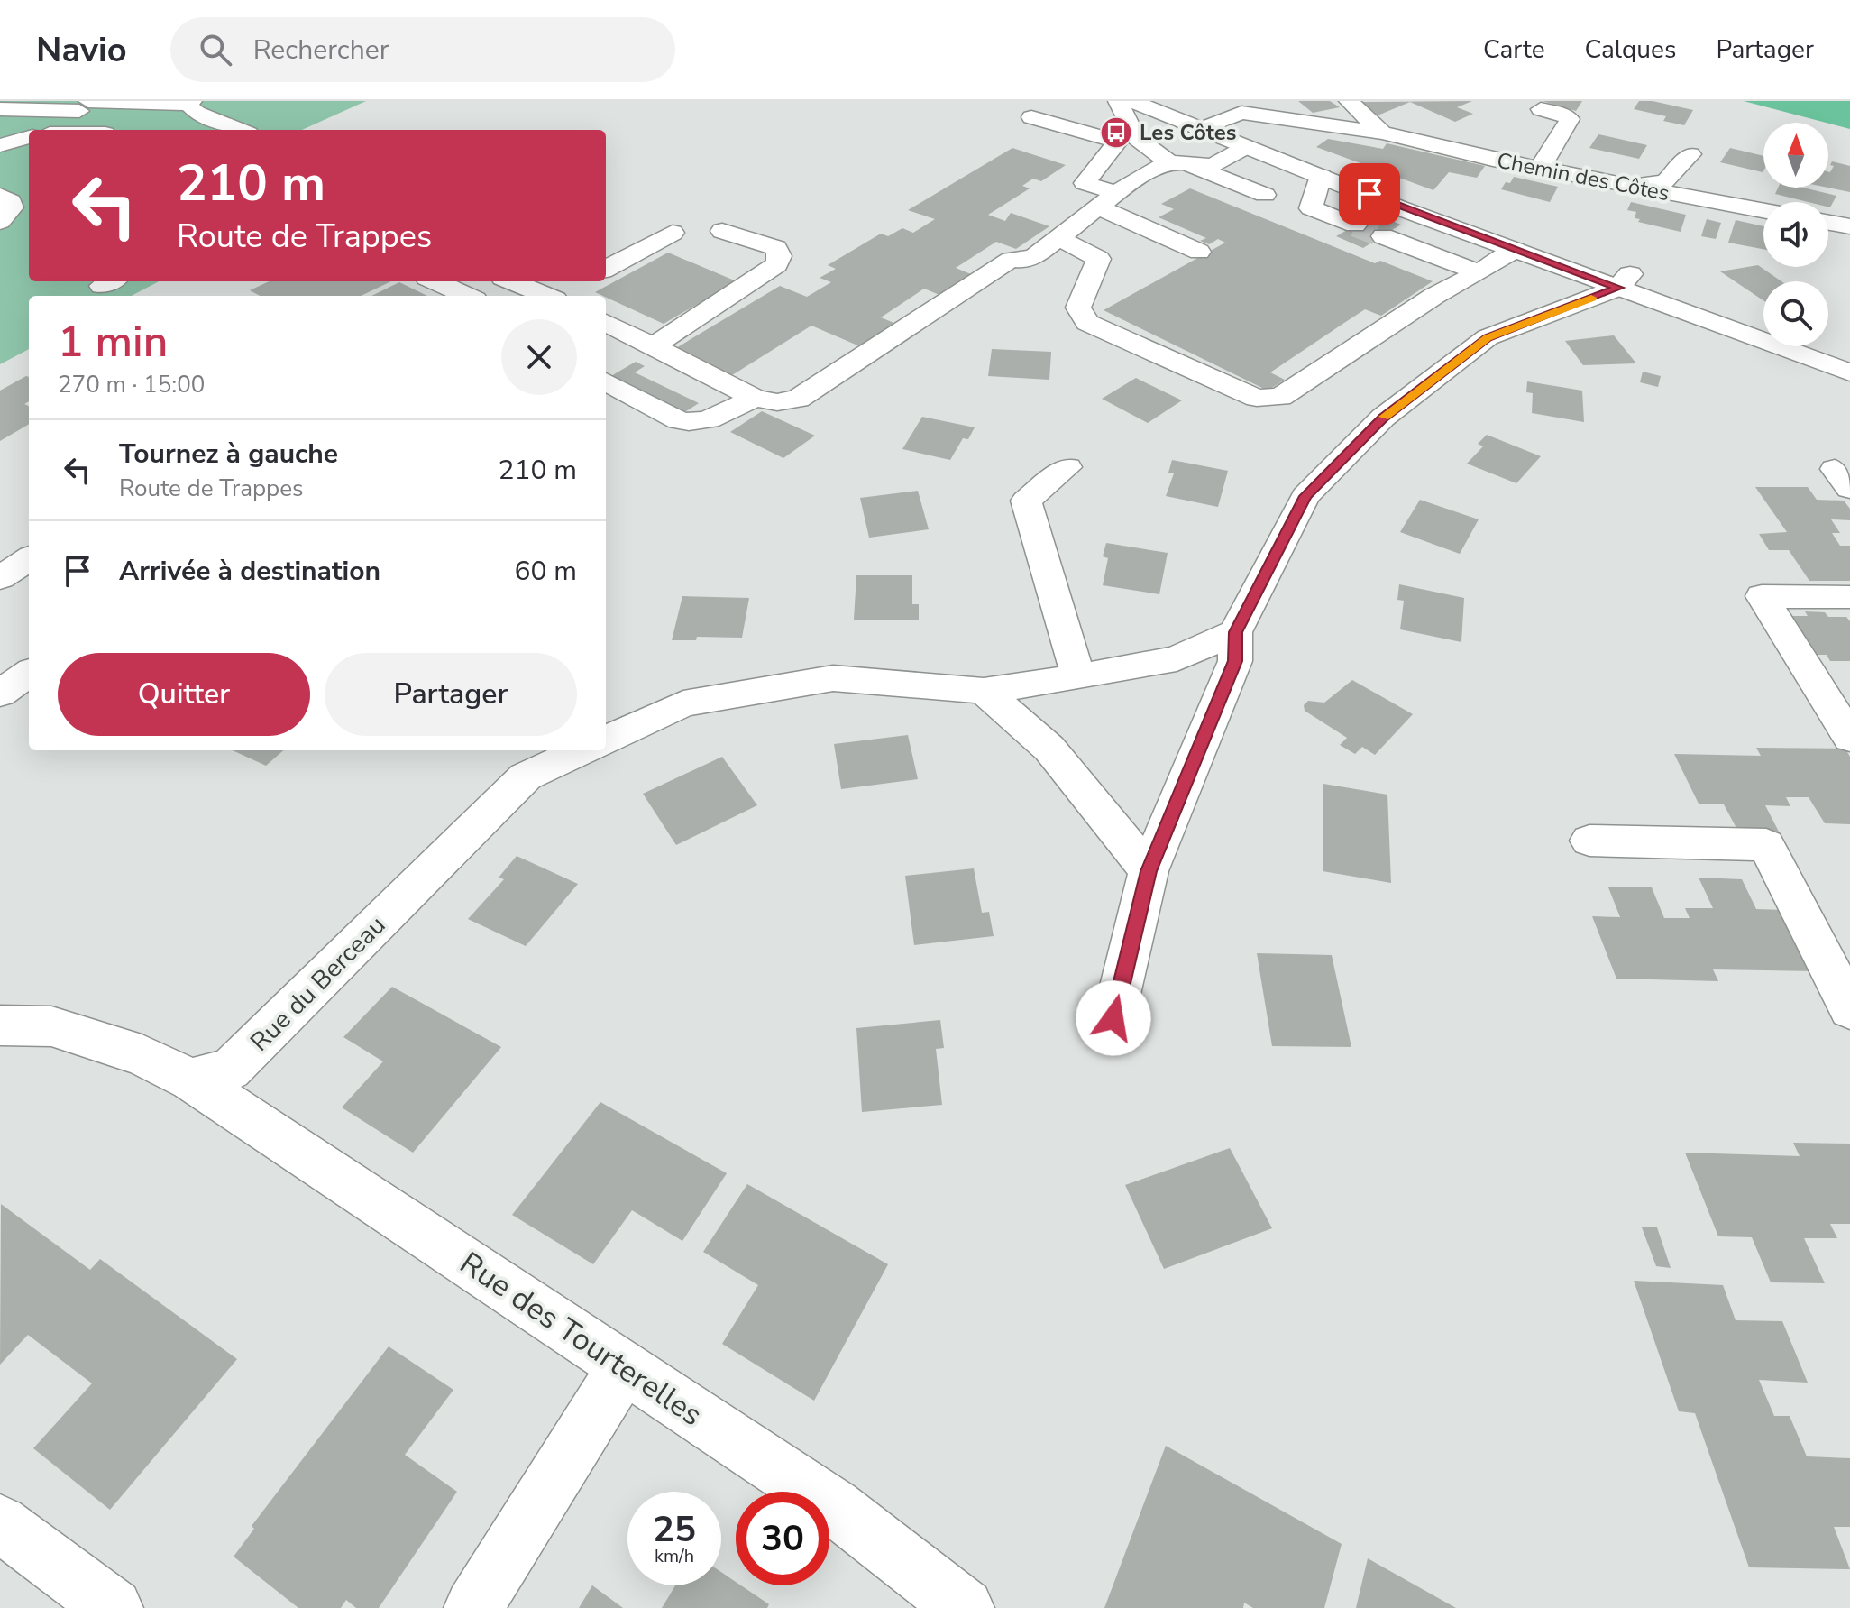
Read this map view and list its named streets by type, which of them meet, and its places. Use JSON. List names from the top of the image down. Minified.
{"streets":{"street":["Chemin des Côtes","Rue du Berceau","Rue des Tourterelles"]},"crossings":[["Rue du Berceau","Rue des Tourterelles"]],"places":{"bus stop":["Les Côtes"]},"north":"top","page":{"header":"Navio","search":"Rechercher","nav":["Carte","Calques","Partager"],"turn":["210 m","Route de Trappes"],"heading":["1 min","270 m · 15:00"],"list":[{"name":"Tournez à gauche","note":"Route de Trappes","value":"210 m"},{"name":"Arrivée à destination","value":"60 m"}],"buttons":["Quitter","Partager"],"speed":"25 km/h","limit":"30"}}
